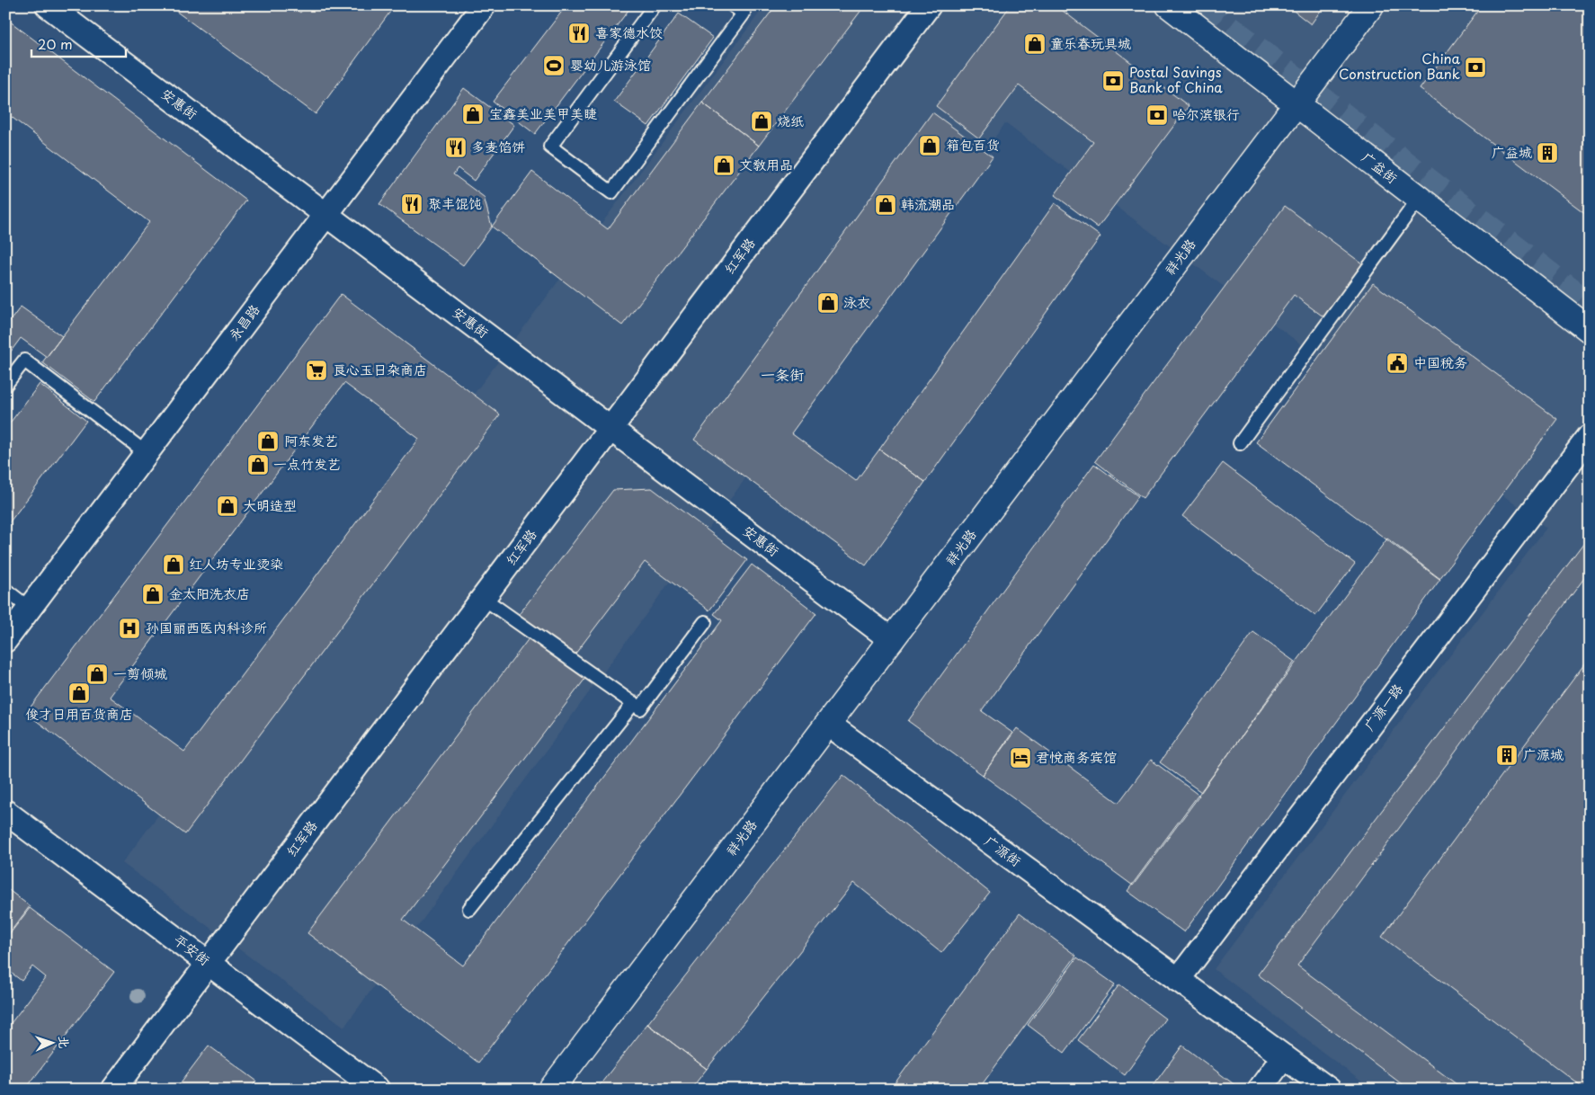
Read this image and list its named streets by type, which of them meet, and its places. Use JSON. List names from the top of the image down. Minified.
{"streets":{"street":["安惠街","广益街","红军路","祥光路","永昌路","广源一路","广源街","平安街"]},"crossings":[["安惠街","红军路"],["安惠街","祥光路"],["安惠街","永昌路"],["广益街","祥光路"],["红军路","平安街"],["祥光路","广源街"],["广源一路","广源街"]],"districts":["一条街"],"places":{"restaurant":["喜家德水饺","多麦馅饼","聚丰馄饨"],"shop":["童乐春玩具城","宝鑫美业美甲美睫","烧纸","箱包百货","文教用品","韩流潮品","泳衣","阿东发艺","一点竹发艺","大明造型","红人坊专业烫染","金太阳洗衣店","一剪倾城","俊才日用百货商店"],"sports":["婴幼儿游泳馆"],"bank":["China Construction Bank","Postal Savings Bank of China","哈尔滨银行"],"building":["广益城","广源城"],"public building":["中国税务"],"supermarket":["良心玉日杂商店"],"hospital":["孙国丽西医内科诊所"],"hotel":["君悦商务宾馆"]},"scale_bar":"20 m","north":"right"}
